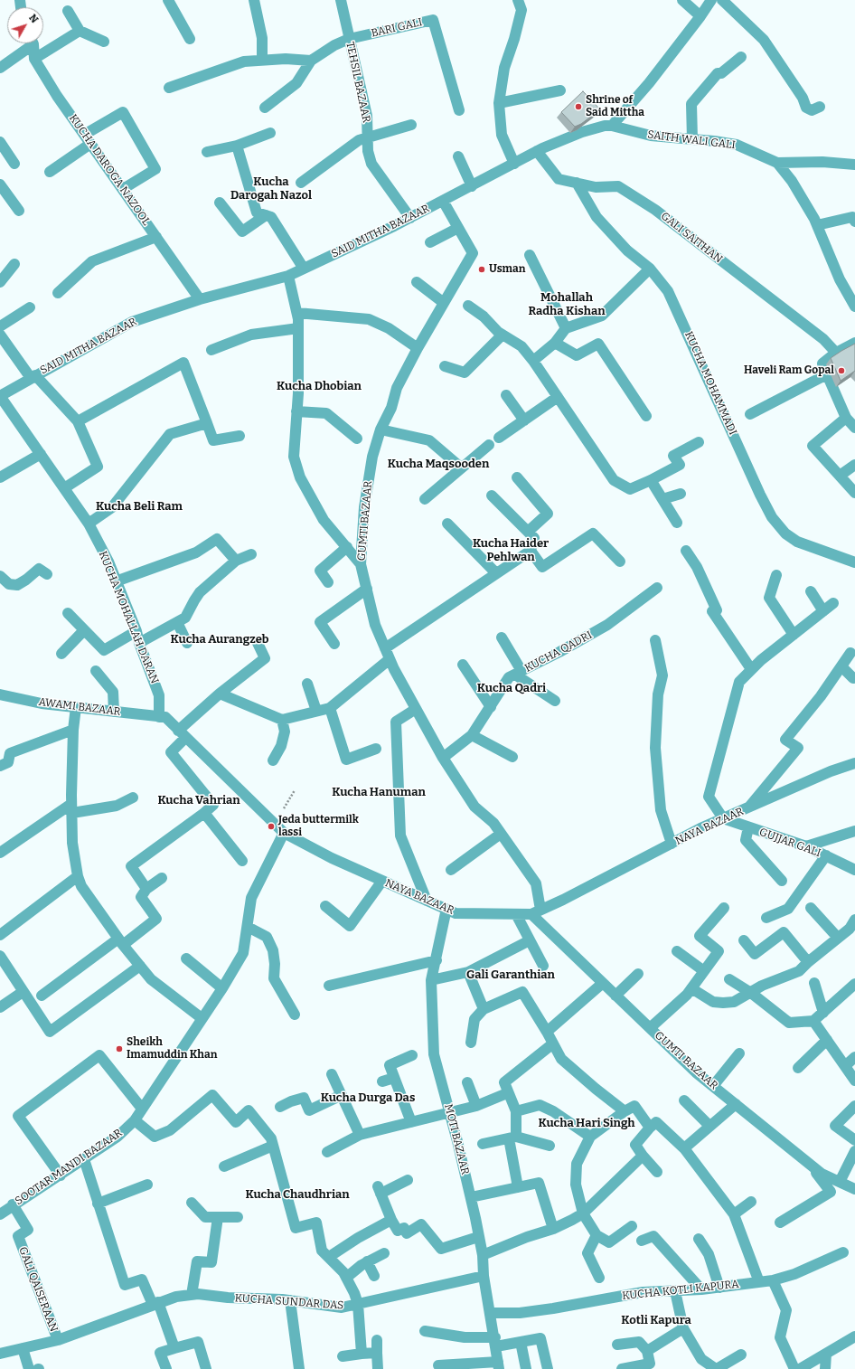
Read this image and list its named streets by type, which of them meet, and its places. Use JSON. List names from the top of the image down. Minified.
{"streets":{"street":["BARI GALI","TEHSIL BAZAAR","SAITH WALI GALI","KUCHA DAROGA NAZOOL","SAID MITHA BAZAAR","GALI SAITHAN","KUCHA MOHAMMADI","GUMTI BAZAAR","KUCHA MOHALLAH DARAN","KUCHA QADRI","AWAMI BAZAAR","NAYA BAZAAR","GUJJAR GALI","MOTI BAZAAR","SOOTAR MANDI BAZAAR","GALI QAISERAAN","KUCHA KOTLI KAPURA","KUCHA SUNDAR DAS"]},"crossings":[["BARI GALI","TEHSIL BAZAAR"],["TEHSIL BAZAAR","SAID MITHA BAZAAR"],["SAITH WALI GALI","SAID MITHA BAZAAR"],["KUCHA DAROGA NAZOOL","SAID MITHA BAZAAR"],["SAID MITHA BAZAAR","GALI SAITHAN"],["SAID MITHA BAZAAR","GUMTI BAZAAR"],["SAID MITHA BAZAAR","KUCHA MOHALLAH DARAN"],["GALI SAITHAN","KUCHA MOHAMMADI"],["GUMTI BAZAAR","KUCHA QADRI"],["GUMTI BAZAAR","NAYA BAZAAR"],["KUCHA MOHALLAH DARAN","AWAMI BAZAAR"],["KUCHA MOHALLAH DARAN","NAYA BAZAAR"],["AWAMI BAZAAR","NAYA BAZAAR"],["NAYA BAZAAR","GUJJAR GALI"],["NAYA BAZAAR","MOTI BAZAAR"],["NAYA BAZAAR","SOOTAR MANDI BAZAAR"],["MOTI BAZAAR","KUCHA KOTLI KAPURA"],["MOTI BAZAAR","KUCHA SUNDAR DAS"],["SOOTAR MANDI BAZAAR","GALI QAISERAAN"],["GALI QAISERAAN","KUCHA SUNDAR DAS"]],"districts":["Kucha Darogah Nazol","Mohallah Radha Kishan","Kucha Dhobian","Kucha Maqsooden","Kucha Beli Ram","Kucha Haider Pehlwan","Kucha Aurangzeb","Kucha Qadri","Kucha Hanuman","Kucha Vahrian","Gali Garanthian","Kucha Durga Das","Kucha Hari Singh","Kucha Chaudhrian","Kotli Kapura"],"places":["Shrine of Said Mittha","Usman","Haveli Ram Gopal","Jeda buttermilk lassi","Sheikh Imamuddin Khan"],"north":"top right"}
